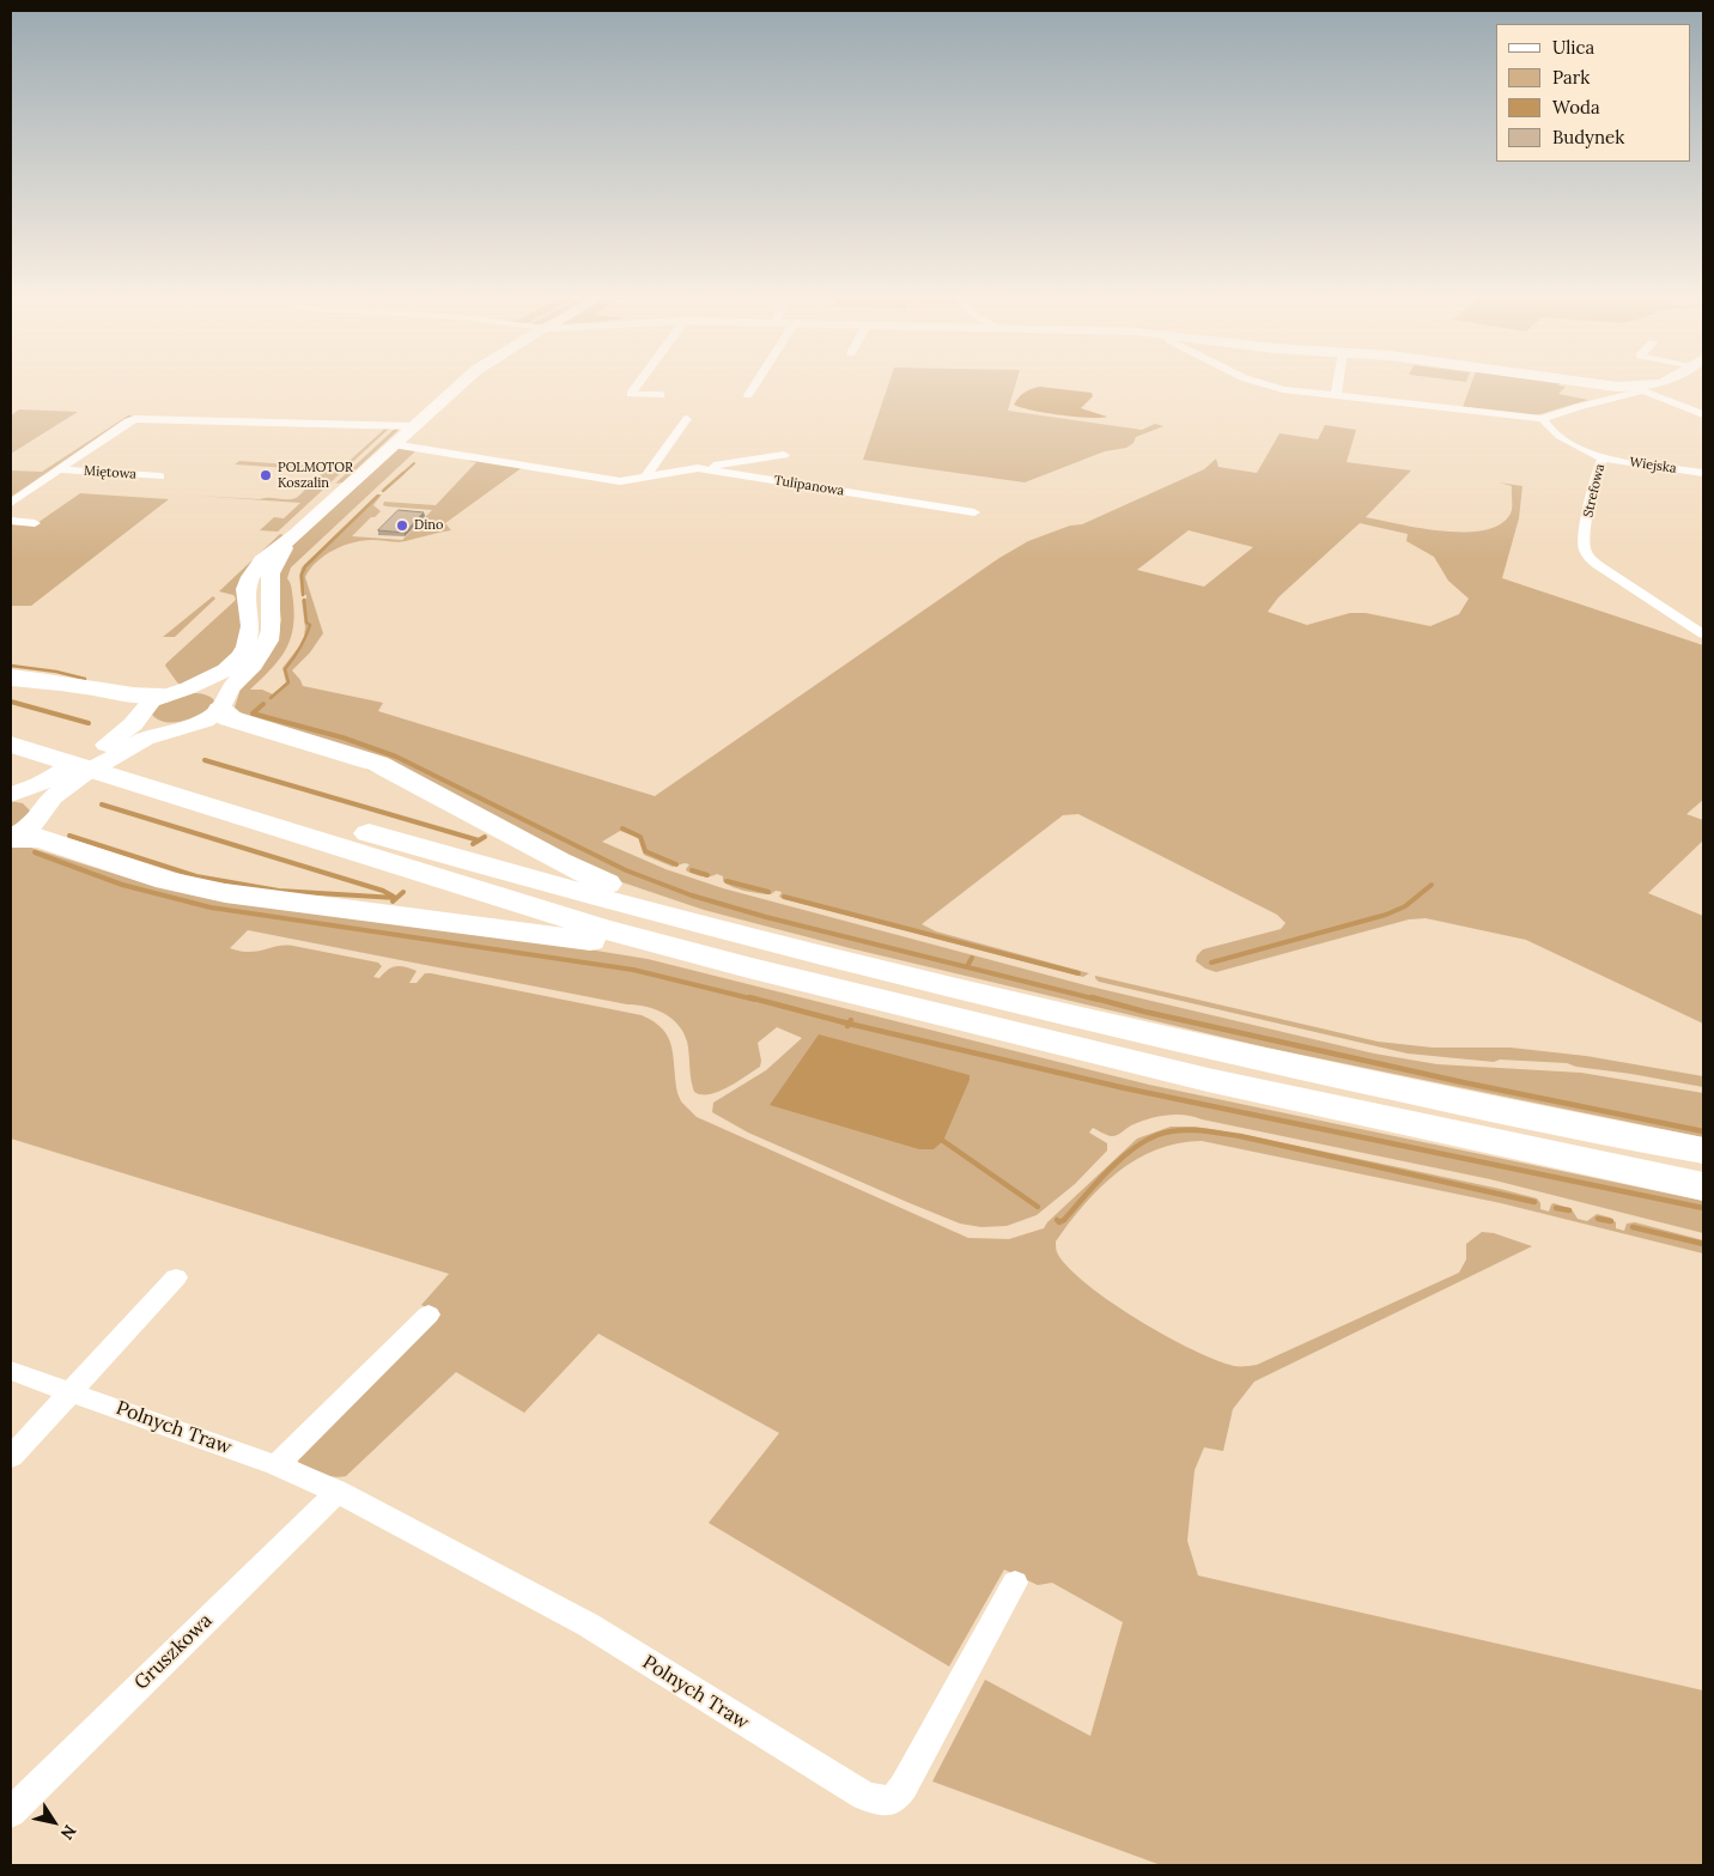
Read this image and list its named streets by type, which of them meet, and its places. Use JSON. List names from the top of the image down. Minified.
{"streets":{"street":["Wiejska","Miętowa","Tulipanowa","Strefowa","Polnych Traw","Gruszkowa"]},"crossings":[["Wiejska","Strefowa"],["Polnych Traw","Gruszkowa"]],"places":["POLMOTOR Koszalin","Dino"],"legend":["Ulica","Park","Woda","Budynek"],"north":"bottom right"}
